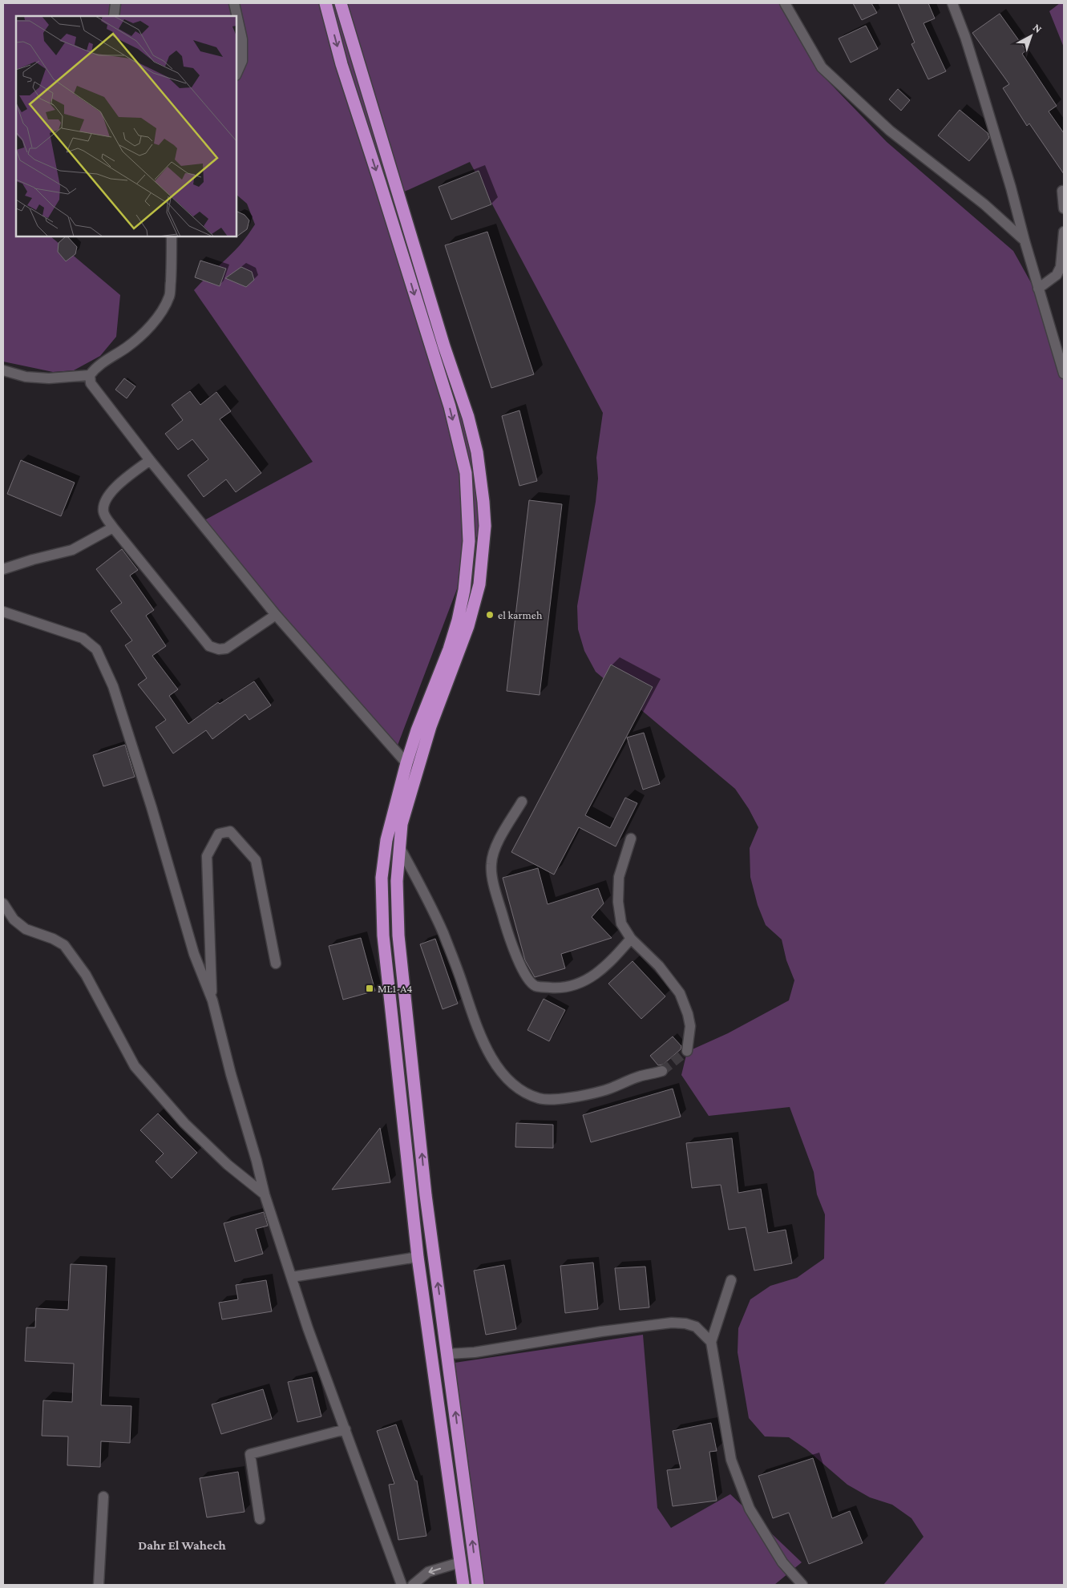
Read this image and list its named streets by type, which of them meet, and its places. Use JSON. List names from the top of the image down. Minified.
{"districts":["Dahr El Wahech"],"places":{"other":["el karmeh"],"transit":["ML1-A4"]},"north":"top right"}
